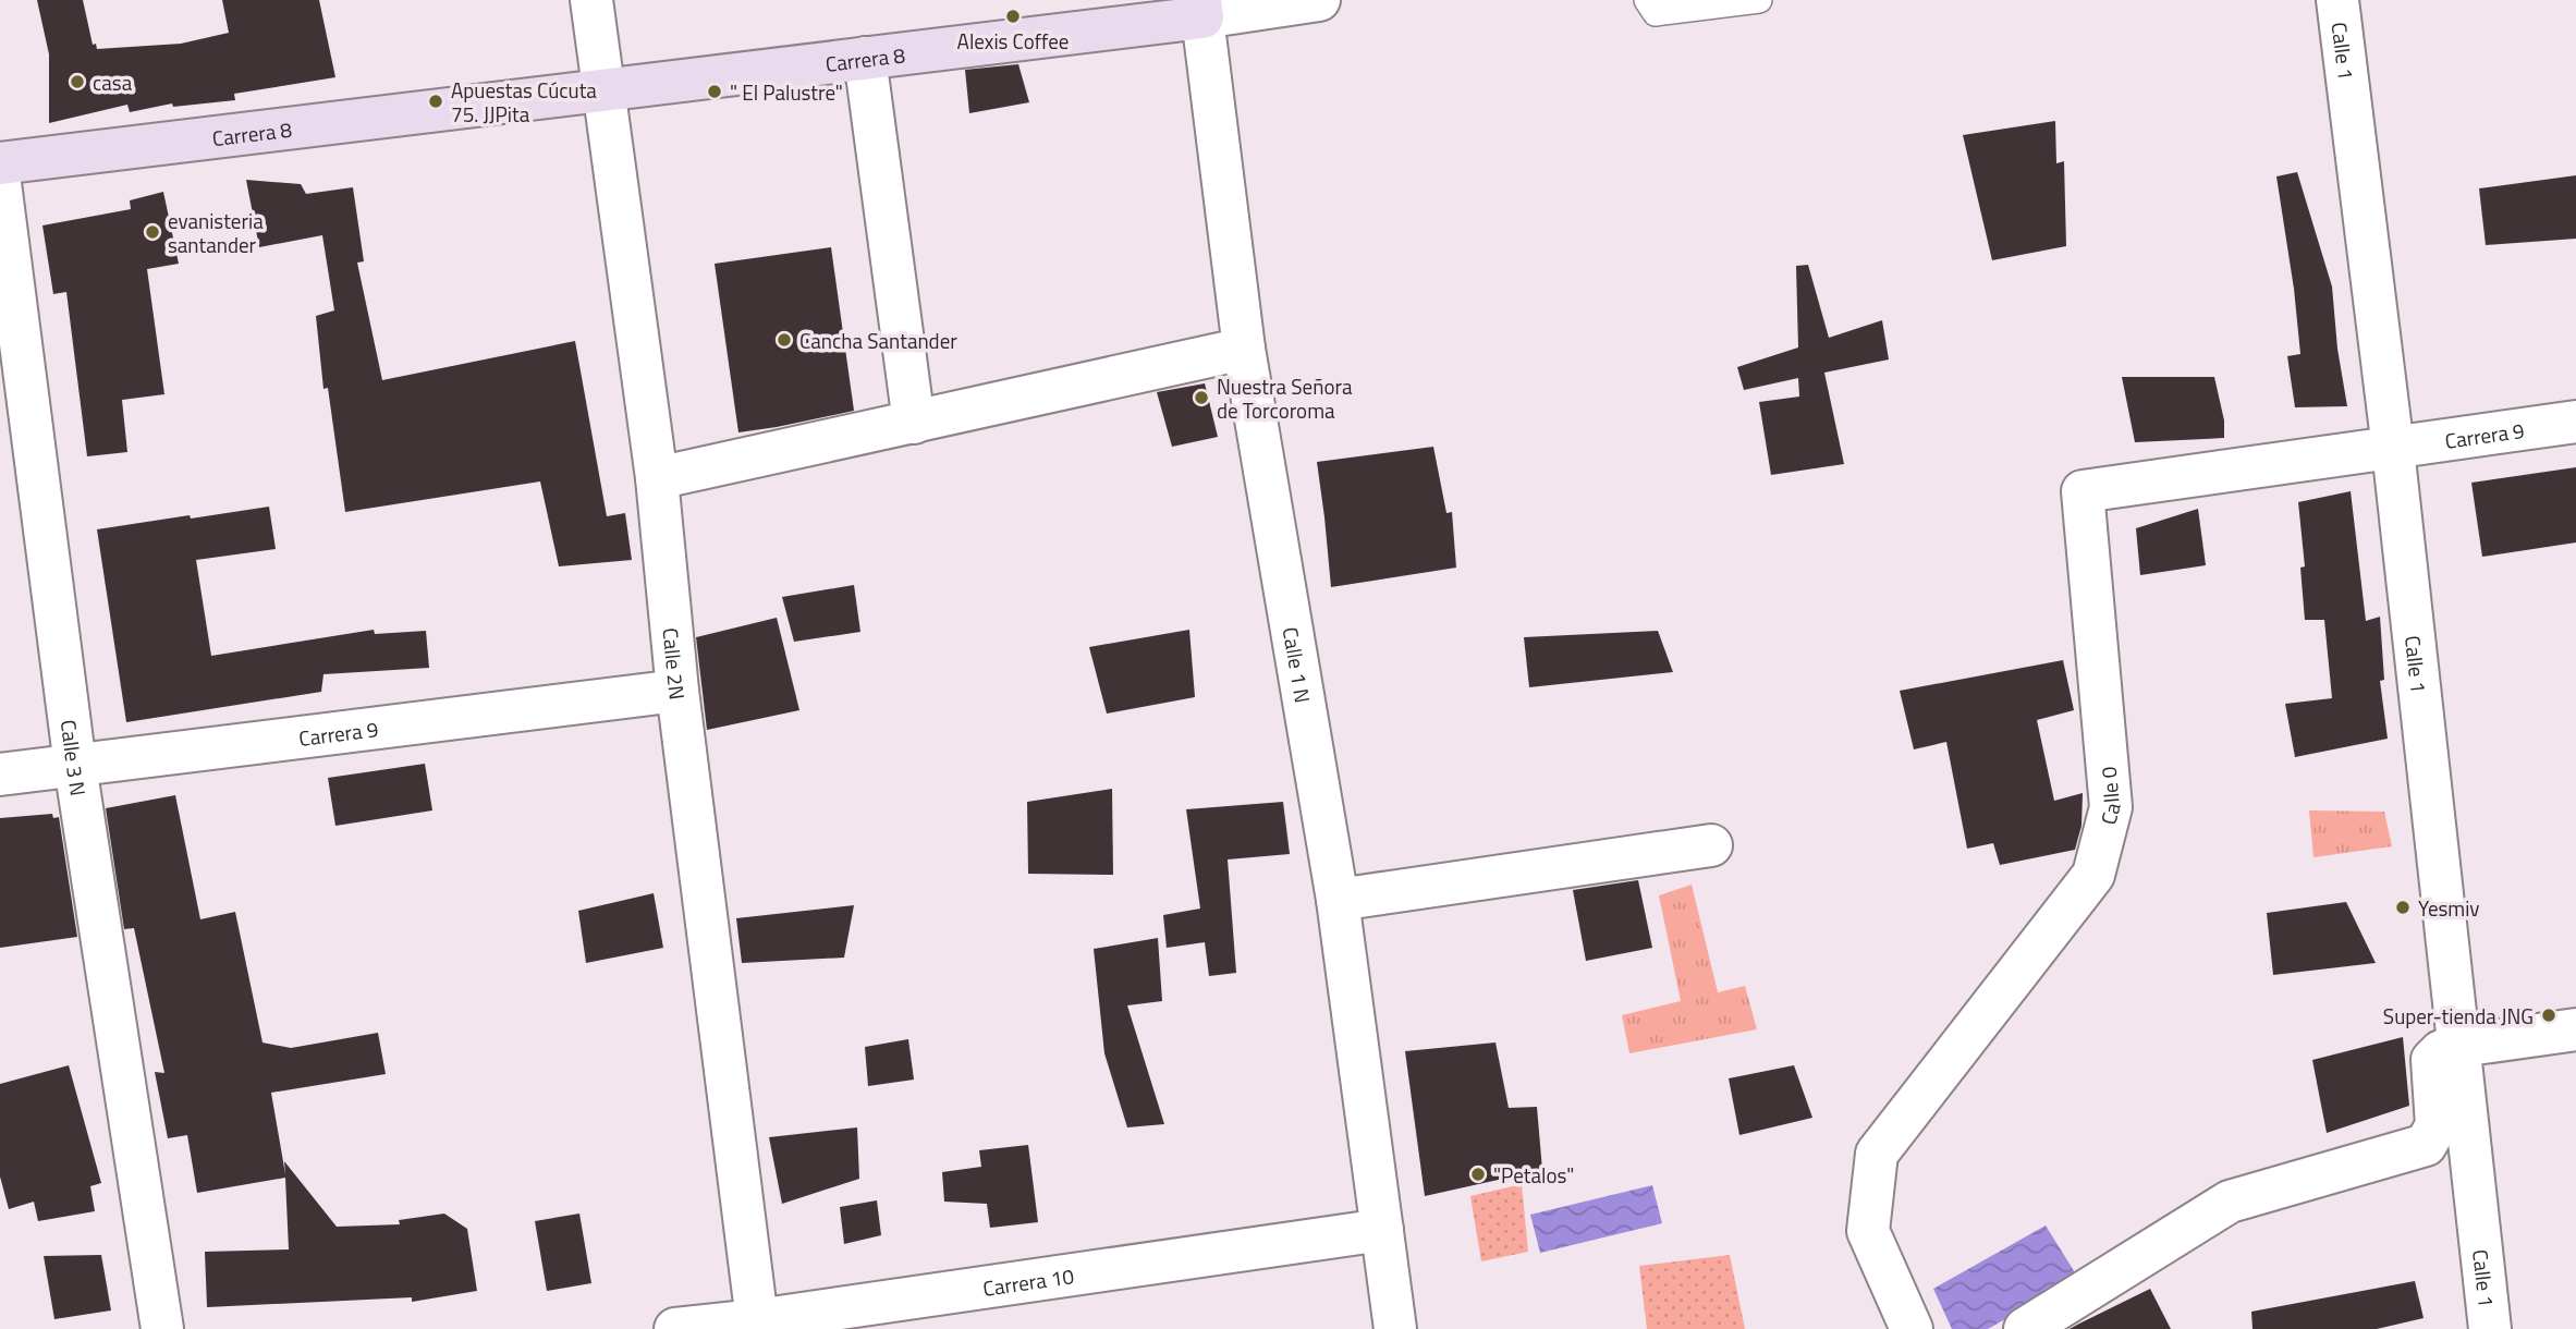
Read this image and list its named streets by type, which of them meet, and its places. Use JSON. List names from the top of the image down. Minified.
{"streets":{"street":["Calle 1","Carrera 8","Carrera 9","Calle 2N","Calle 1 N","Calle 3 N","Calle 0","Carrera 10"]},"crossings":[["Calle 1","Carrera 9"],["Calle 1","Calle 0"],["Carrera 8","Calle 2N"],["Carrera 8","Calle 1 N"],["Carrera 9","Calle 2N"],["Carrera 9","Calle 3 N"],["Carrera 9","Calle 0"],["Calle 2N","Carrera 10"],["Calle 1 N","Carrera 10"]],"places":["Alexis Coffee","casa","\" El Palustre\"","Apuestas Cúcuta 75. JJPita","evanisteria santander","Cancha Santander","Nuestra Señora de Torcoroma","Yesmiv","Super-tienda JNG","\"Petalos\""]}
